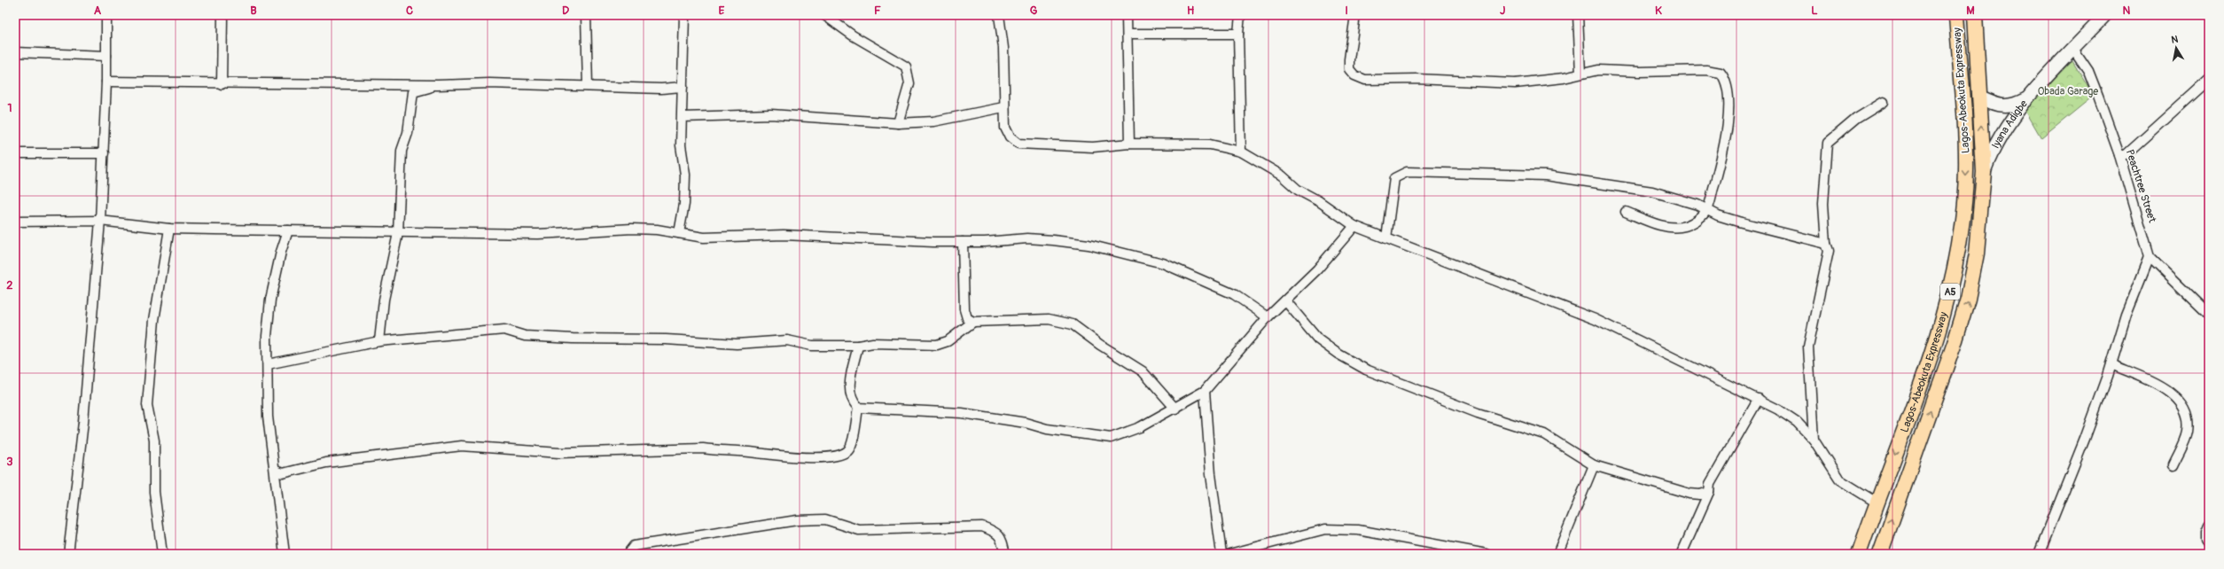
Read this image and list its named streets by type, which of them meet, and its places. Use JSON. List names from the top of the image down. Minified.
{"streets":{"highway":["Lagos-Abeokuta Expressway","A5"],"main road":["Iyana Adigbe"],"street":["Peachtree Street"]},"crossings":[["Lagos-Abeokuta Expressway","Iyana Adigbe"],["Iyana Adigbe","Peachtree Street"]],"parks":["Obada Garage"],"north":"top","grid":{"columns":["A","B","C","D","E","F","G","H","I","J","K","L","M","N"],"rows":["1","2","3"]}}
